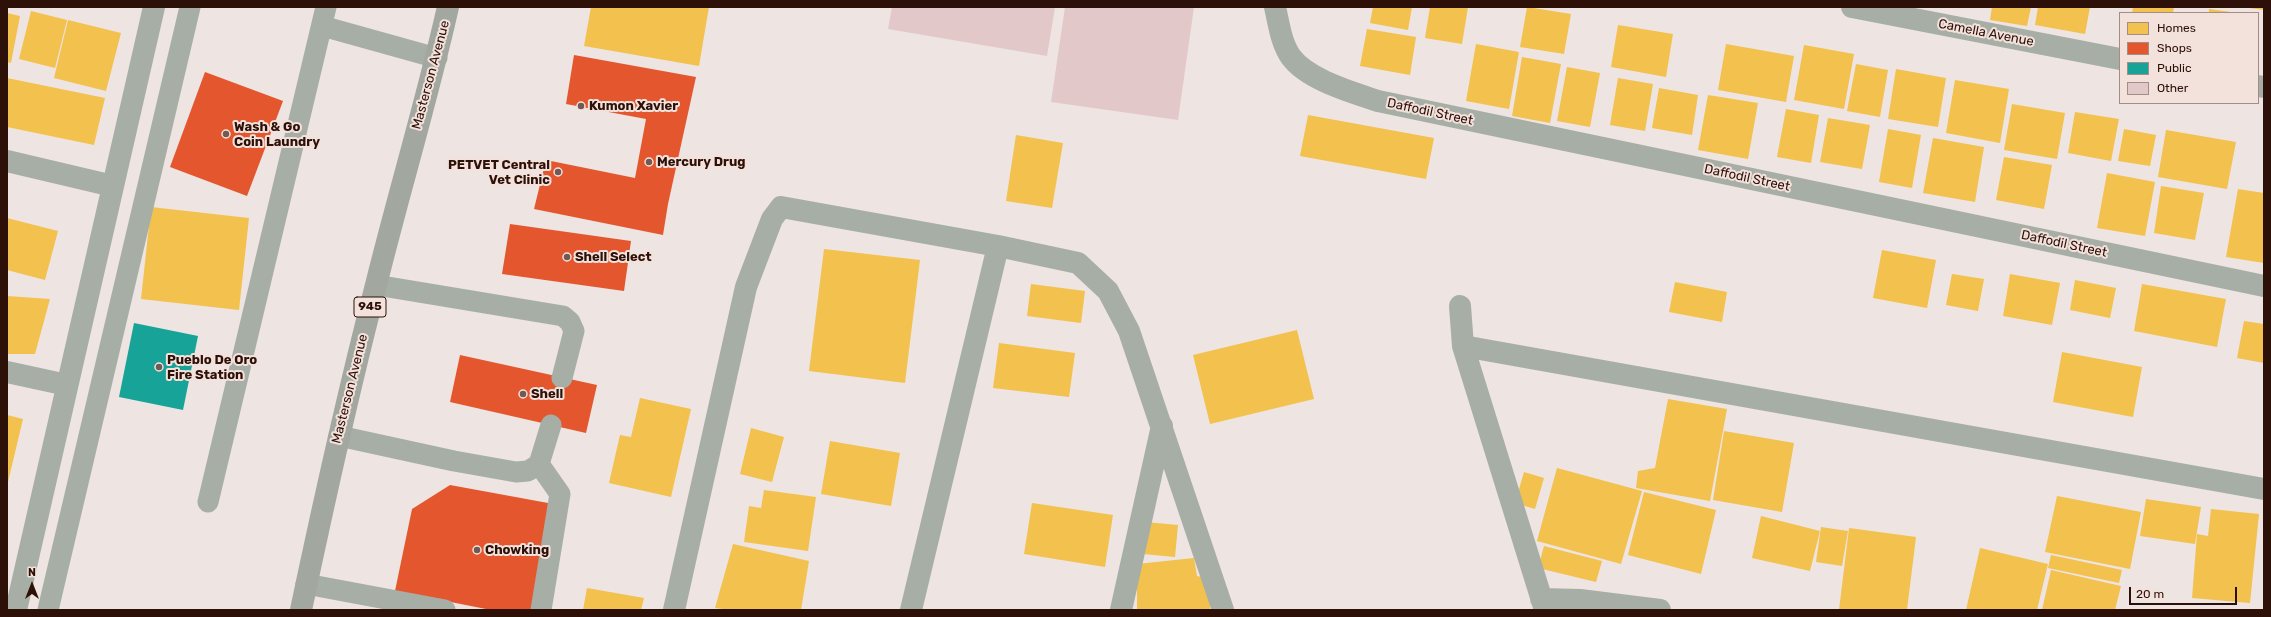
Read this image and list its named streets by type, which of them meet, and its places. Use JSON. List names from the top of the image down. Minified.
{"streets":{"main road":["Masterson Avenue","945"],"street":["Camella Avenue","Daffodil Street"]},"places":["Kumon Xavier","Wash & Go Coin Laundry","Mercury Drug","PETVET Central Vet Clinic","Shell Select","Pueblo De Oro Fire Station","Shell","Chowking"],"legend":["Homes","Shops","Public","Other"],"scale_bar":"20 m","north":"top"}
